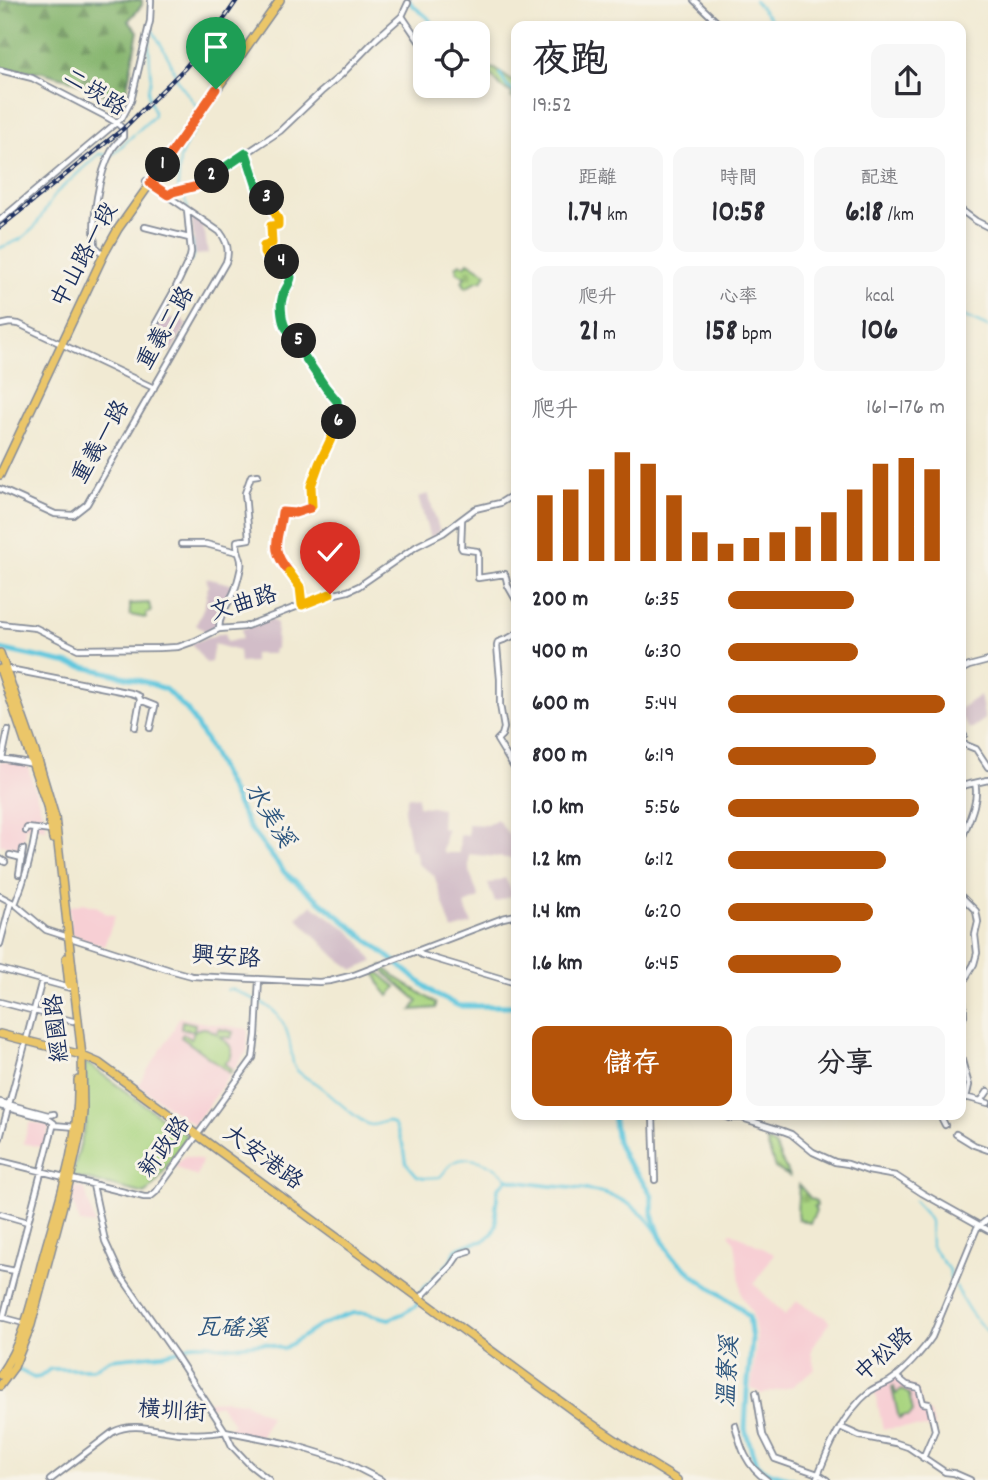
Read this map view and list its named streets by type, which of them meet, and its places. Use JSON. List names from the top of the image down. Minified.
{"streets":{"main road":["中山路一段","經國路","大安港路"],"street":["二崁路","重義二路","重義一路","文曲路","興安路","新政路","中松路","橫圳街"]},"crossings":[["二崁路","中山路一段"],["中山路一段","重義二路"],["重義二路","重義一路"],["興安路","經國路"],["興安路","新政路"],["經國路","新政路"],["經國路","大安港路"],["新政路","大安港路"],["新政路","橫圳街"]],"water":["水美溪","瓦磘溪","溫寮溪"],"page":{"heading":["夜跑","19:52"],"stats":[["距離","1.74 km"],["時間","10:58"],["配速","6:18 /km"],["爬升","21 m"],["心率","158 bpm"],["kcal","106"]],"pins":["1","2","3","4","5","6"],"chart":["爬升","161–176 m"],"list":[{"name":"200 m","note":"6:35"},{"name":"400 m","note":"6:30"},{"name":"600 m","note":"5:44"},{"name":"800 m","note":"6:19"},{"name":"1.0 km","note":"5:56"},{"name":"1.2 km","note":"6:12"},{"name":"1.4 km","note":"6:20"},{"name":"1.6 km","note":"6:45"}],"buttons":["儲存","分享"]}}
